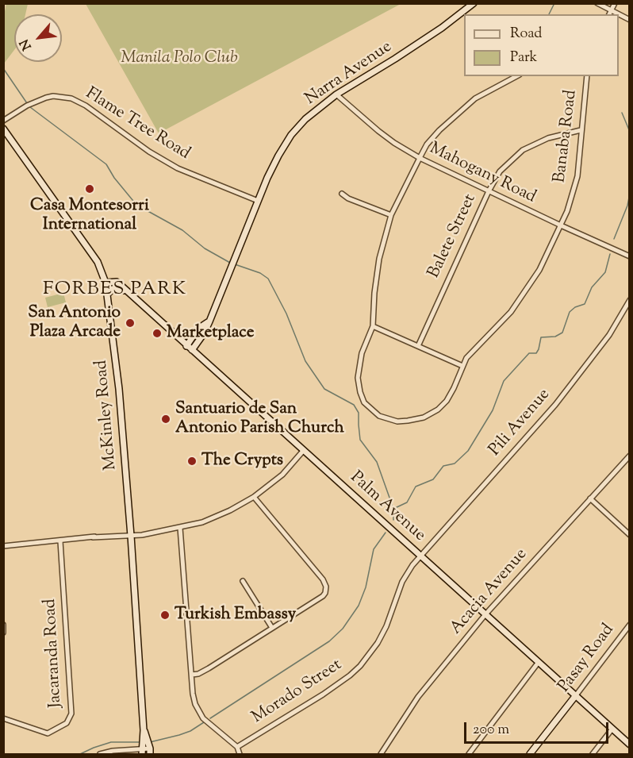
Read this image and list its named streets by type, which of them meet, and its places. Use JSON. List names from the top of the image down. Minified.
{"streets":{"street":["Narra Avenue","Flame Tree Road","Banaba Road","Mahogany Road","Balete Street","McKinley Road","Pili Avenue","Palm Avenue","Acacia Avenue","Jacaranda Road","Pasay Road","Morado Street"]},"crossings":[["Narra Avenue","Flame Tree Road"],["Narra Avenue","Mahogany Road"],["Narra Avenue","Palm Avenue"],["Banaba Road","Mahogany Road"],["Banaba Road","Balete Street"],["Mahogany Road","Balete Street"],["McKinley Road","Palm Avenue"],["Pili Avenue","Palm Avenue"],["Pili Avenue","Morado Street"],["Palm Avenue","Acacia Avenue"],["Palm Avenue","Pasay Road"],["Palm Avenue","Morado Street"]],"districts":["FORBES PARK"],"parks":["Manila Polo Club"],"places":["Casa Montesorri International","San Antonio Plaza Arcade","Marketplace","Santuario de San Antonio Parish Church","The Crypts","Turkish Embassy"],"legend":["Road","Park"],"scale_bar":"200 m","north":"bottom left"}
